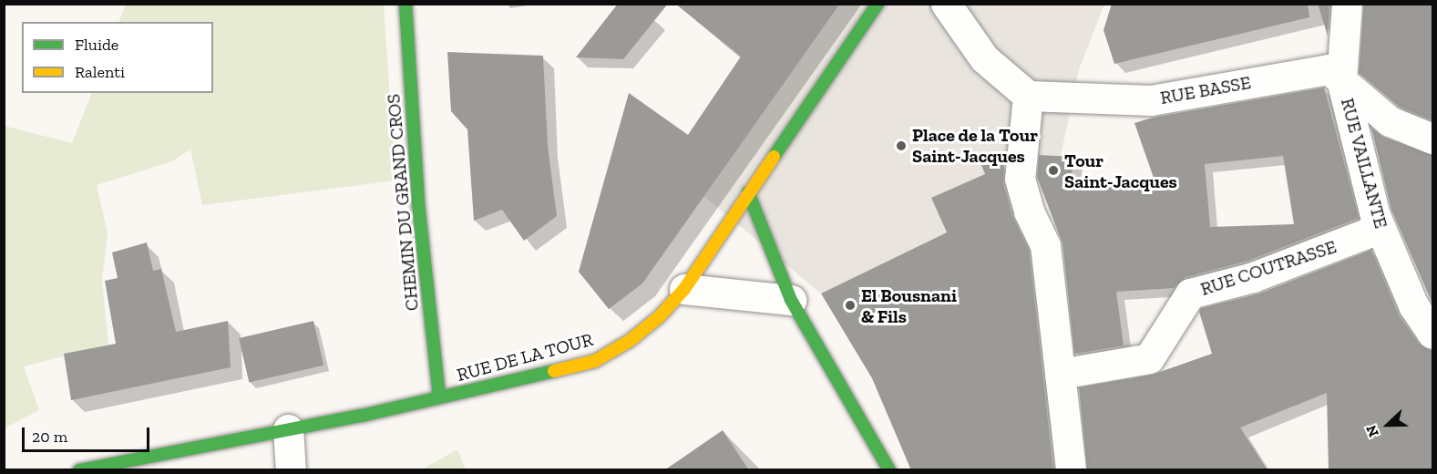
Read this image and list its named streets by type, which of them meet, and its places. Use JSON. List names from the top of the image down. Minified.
{"streets":{"street":["RUE BASSE","RUE VAILLANTE","CHEMIN DU GRAND CROS","RUE COUTRASSE","RUE DE LA TOUR"]},"crossings":[["RUE BASSE","RUE VAILLANTE"],["RUE VAILLANTE","RUE COUTRASSE"],["CHEMIN DU GRAND CROS","RUE DE LA TOUR"]],"places":["Place de la Tour Saint-Jacques","Tour Saint-Jacques","El Bousnani & Fils"],"legend":["Fluide","Ralenti"],"scale_bar":"20 m","north":"left"}
